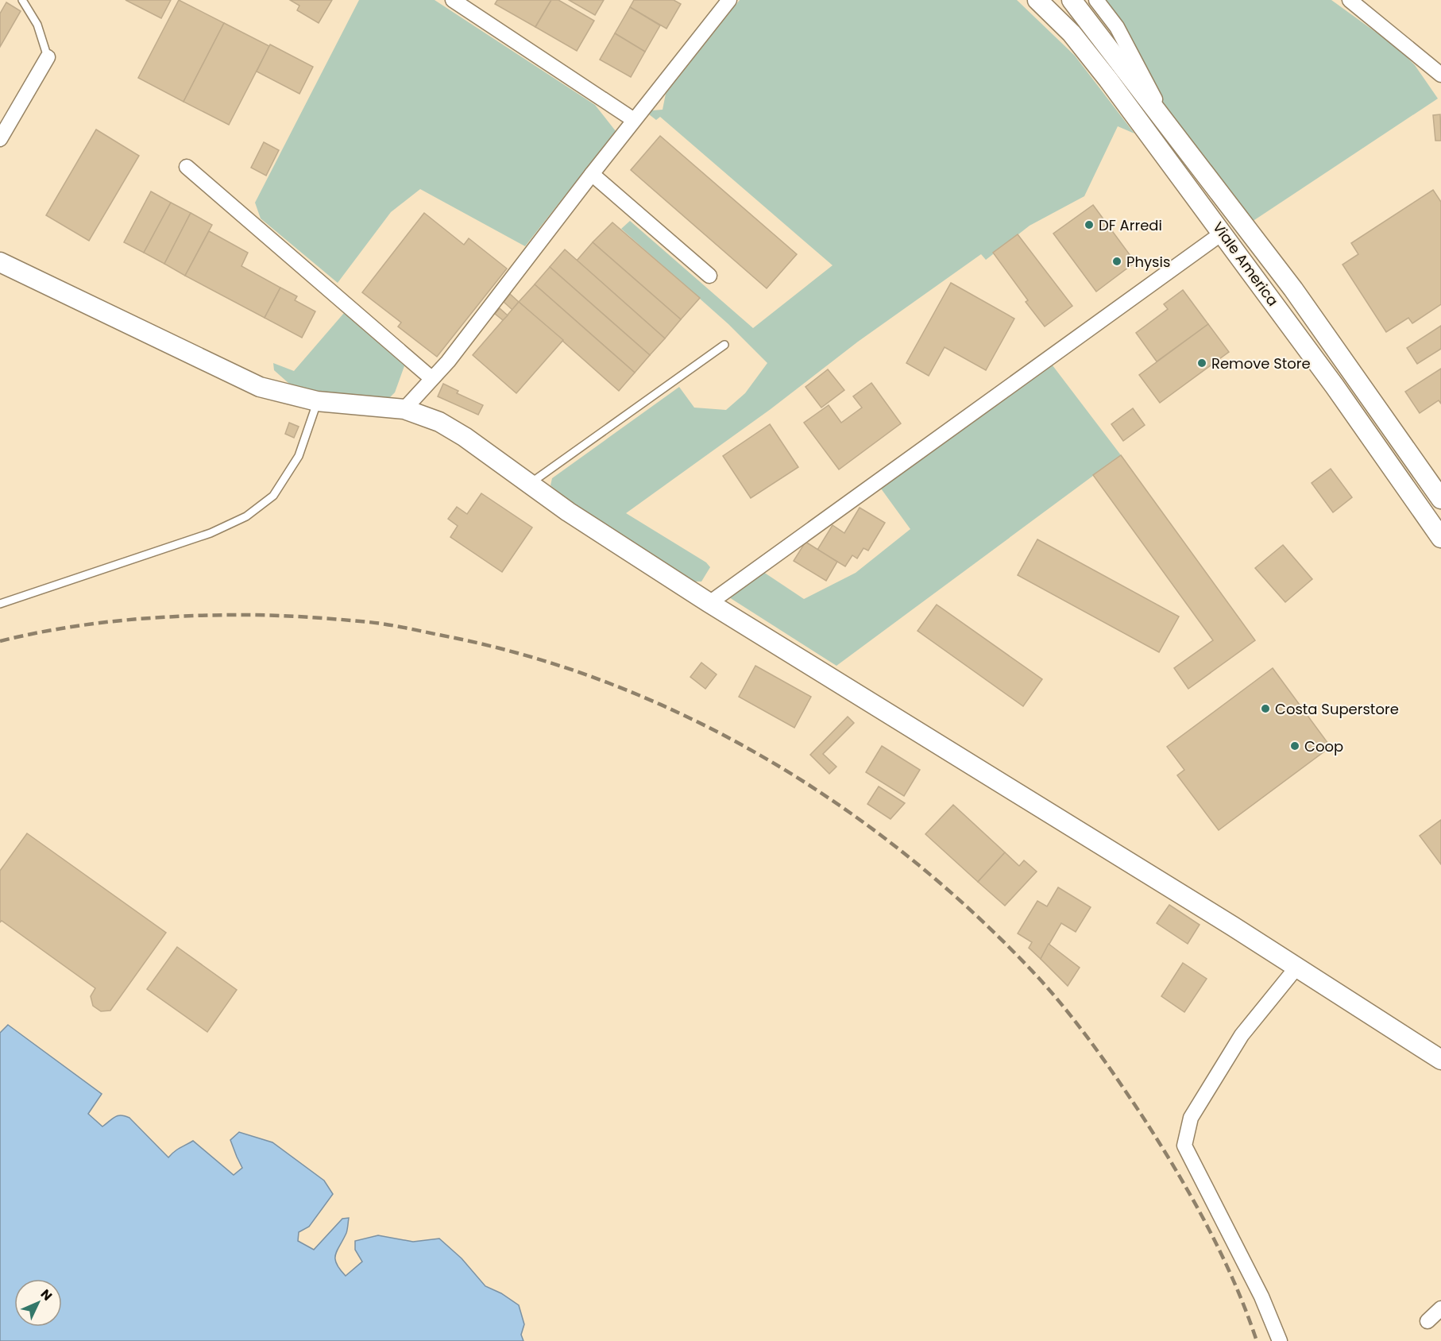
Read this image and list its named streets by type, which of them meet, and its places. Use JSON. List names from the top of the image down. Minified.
{"streets":{"street":["Viale America"]},"places":["DF Arredi","Physis","Remove Store","Costa Superstore","Coop"],"north":"top right"}
